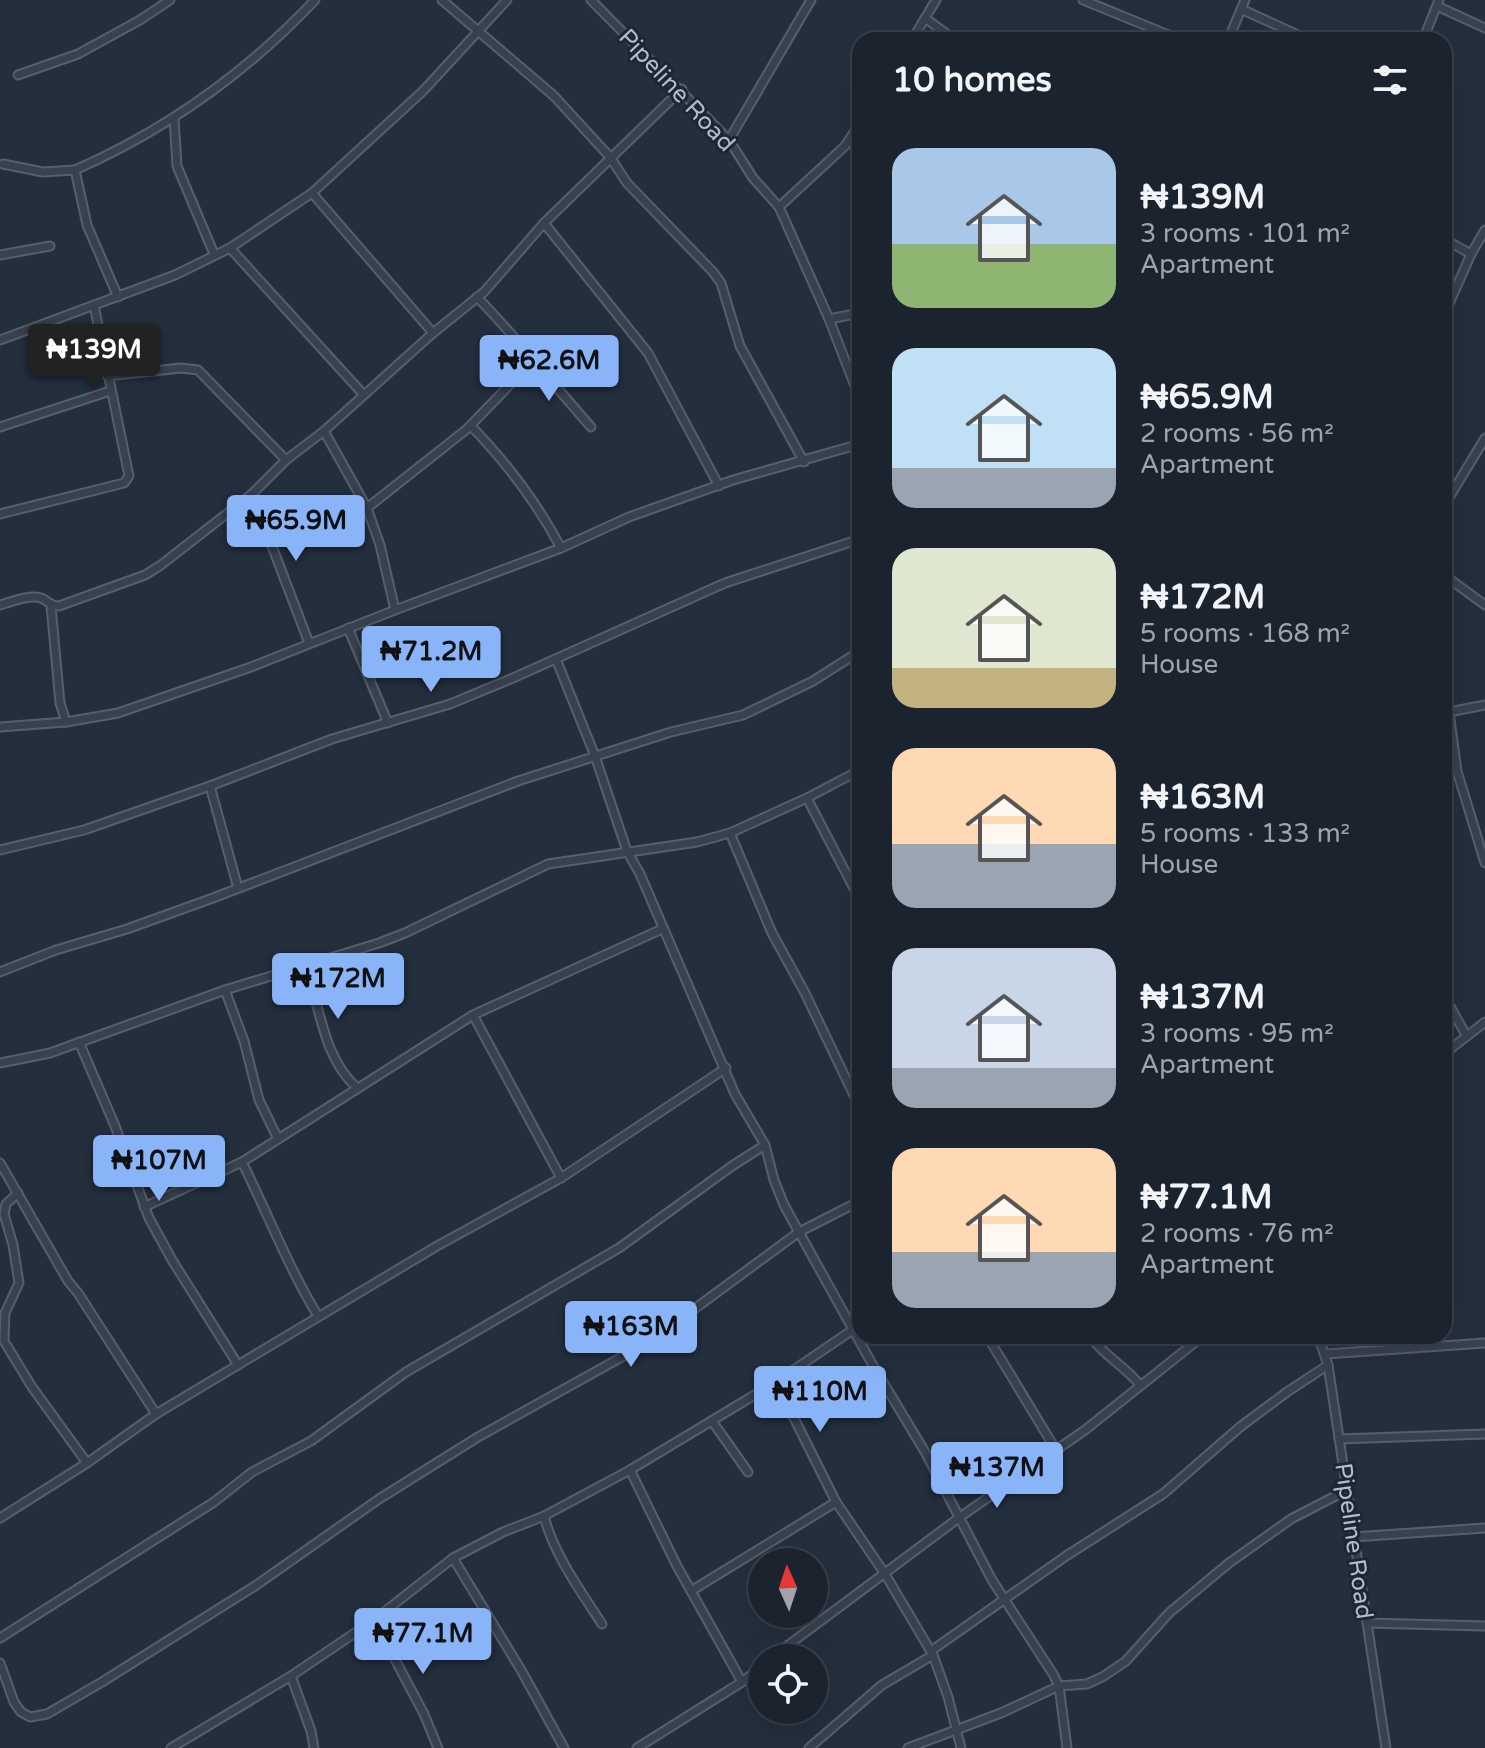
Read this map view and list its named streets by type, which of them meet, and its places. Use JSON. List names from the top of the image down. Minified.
{"streets":{"street":["Pipeline Road"]},"north":"top","page":{"heading":"10 homes","list":[{"name":"₦139M","note":"3 rooms · 101 m² · Apartment"},{"name":"₦65.9M","note":"2 rooms · 56 m² · Apartment"},{"name":"₦172M","note":"5 rooms · 168 m² · House"},{"name":"₦163M","note":"5 rooms · 133 m² · House"},{"name":"₦137M","note":"3 rooms · 95 m² · Apartment"},{"name":"₦77.1M","note":"2 rooms · 76 m² · Apartment"}],"price":["₦139M","₦62.6M","₦65.9M","₦71.2M","₦172M","₦107M","₦163M","₦110M","₦137M","₦77.1M"]}}
